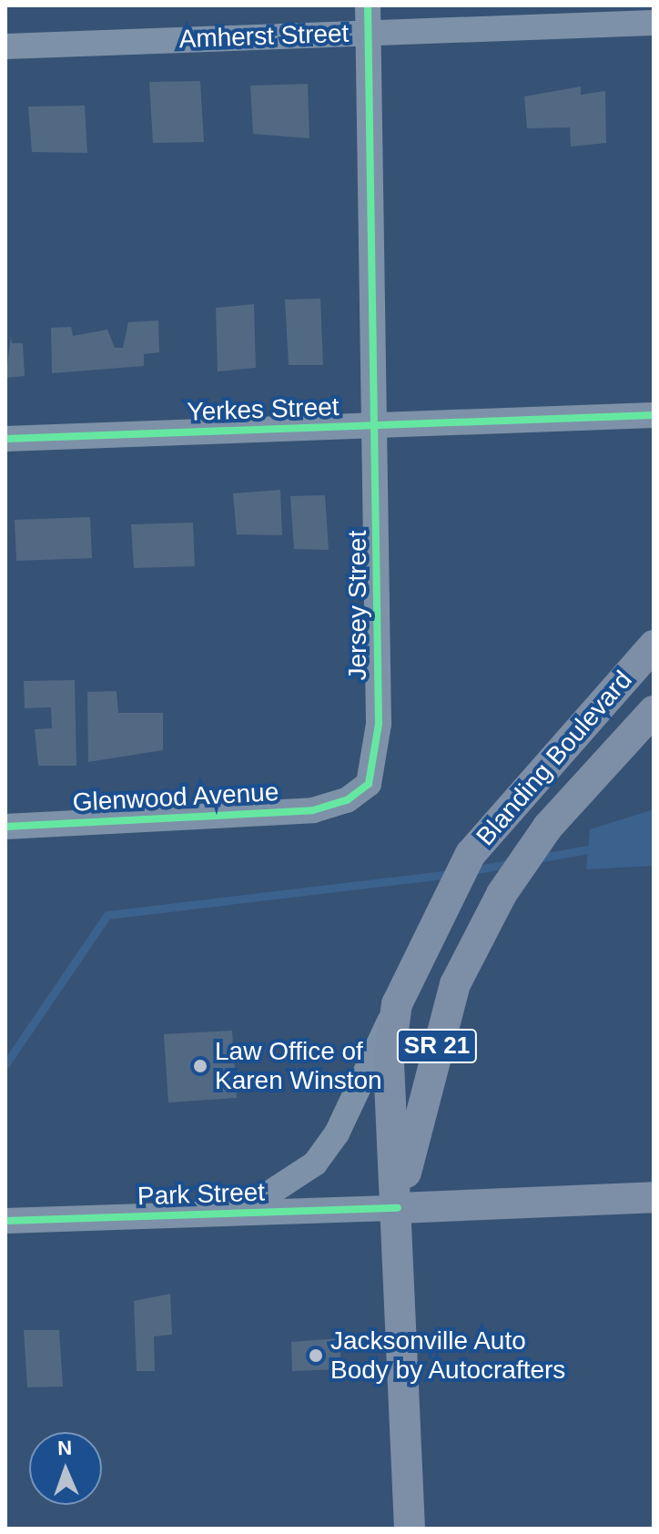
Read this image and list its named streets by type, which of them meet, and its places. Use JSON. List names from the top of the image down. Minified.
{"streets":{"main road":["Blanding Boulevard","SR 21","Park Street"],"street":["Amherst Street","Yerkes Street","Jersey Street","Glenwood Avenue"]},"crossings":[["Amherst Street","Jersey Street"],["Yerkes Street","Jersey Street"],["Jersey Street","Glenwood Avenue"],["Blanding Boulevard","Park Street"]],"places":["Law Office of Karen Winston","Jacksonville Auto Body by Autocrafters"],"north":"top"}
